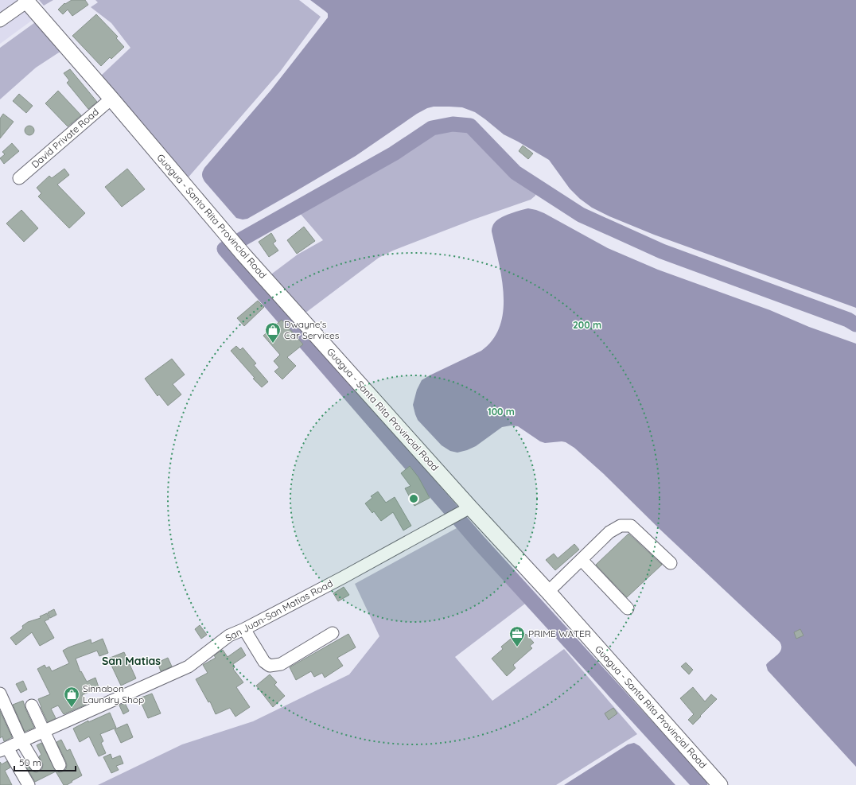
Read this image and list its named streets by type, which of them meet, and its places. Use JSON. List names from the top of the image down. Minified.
{"streets":{"main road":["Guagua - Santa Rita Provincial Road"],"street":["David Private Road","San Juan-San Matias Road"]},"crossings":[["David Private Road","Guagua - Santa Rita Provincial Road"],["Guagua - Santa Rita Provincial Road","San Juan-San Matias Road"]],"districts":["San Matias"],"places":{"shop":["Dwayne's Car Services","Sinnabon Laundry Shop"],"office":["PRIME WATER"]},"scale_bar":"50 m","rings":["200 m","100 m"]}
